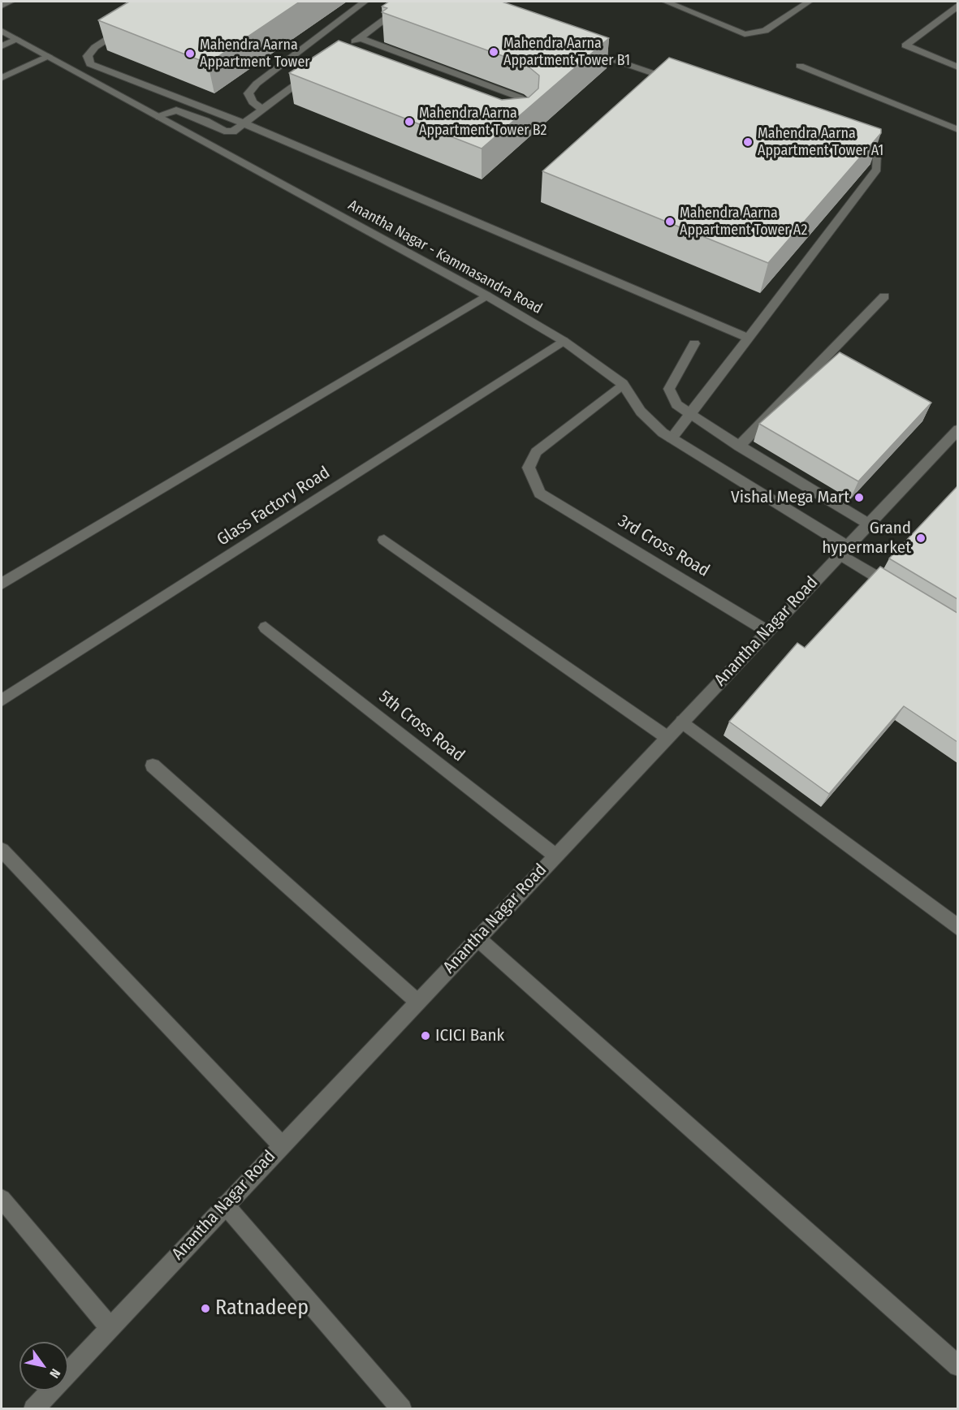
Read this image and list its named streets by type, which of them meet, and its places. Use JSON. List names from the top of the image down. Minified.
{"streets":{"street":["Anantha Nagar - Kammasandra Road","Glass Factory Road","3rd Cross Road","Anantha Nagar Road","5th Cross Road"]},"crossings":[["Anantha Nagar - Kammasandra Road","Glass Factory Road"],["Anantha Nagar - Kammasandra Road","3rd Cross Road"],["Anantha Nagar - Kammasandra Road","Anantha Nagar Road"],["3rd Cross Road","Anantha Nagar Road"],["Anantha Nagar Road","5th Cross Road"]],"places":["Mahendra Aarna Appartment Tower B1","Mahendra Aarna Appartment Tower","Mahendra Aarna Appartment Tower B2","Mahendra Aarna Appartment Tower A1","Mahendra Aarna Appartment Tower A2","Vishal Mega Mart","Grand hypermarket","ICICI Bank","Ratnadeep"],"north":"bottom right"}
